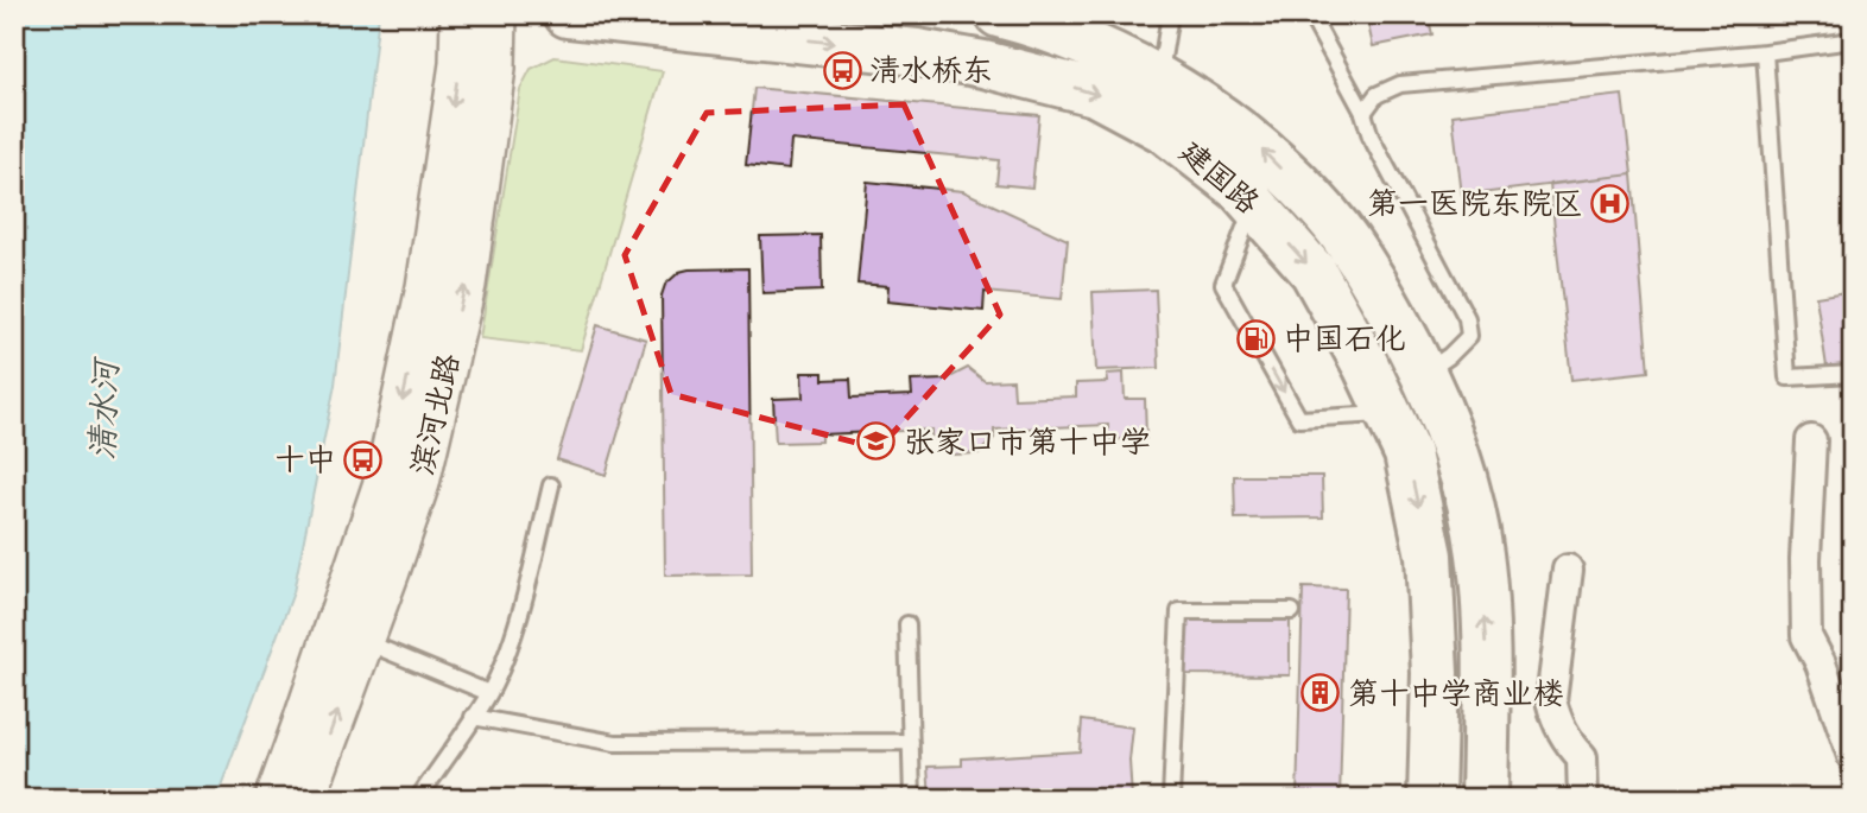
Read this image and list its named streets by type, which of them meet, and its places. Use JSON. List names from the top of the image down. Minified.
{"streets":{"main road":["建国路","滨河北路"]},"water":["清水河"],"places":{"bus stop":["清水桥东","十中"],"hospital":["第一医院东院区"],"fuel station":["中国石化"],"school or university":["张家口市第十中学"],"building":["第十中学商业楼"]}}
